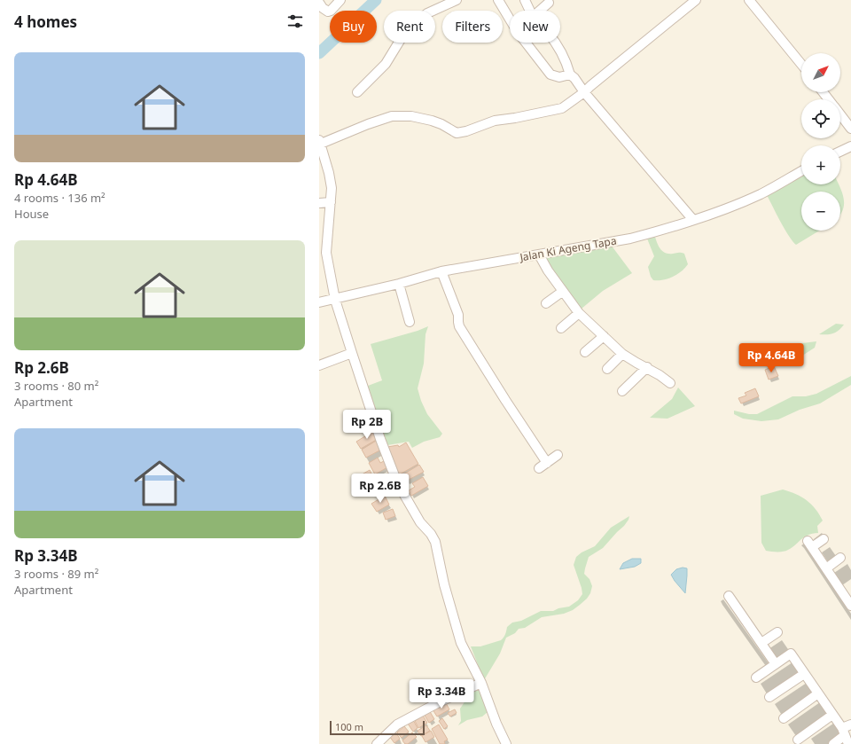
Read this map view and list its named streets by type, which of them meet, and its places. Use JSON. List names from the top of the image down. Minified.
{"streets":{"street":["Jalan Ki Ageng Tapa"]},"scale_bar":"100 m","north":"top right","page":{"heading":"4 homes","chip":["Buy","Rent","Filters","New"],"list":[{"name":"Rp 4.64B","note":"4 rooms · 136 m² · House"},{"name":"Rp 2.6B","note":"3 rooms · 80 m² · Apartment"},{"name":"Rp 3.34B","note":"3 rooms · 89 m² · Apartment"}],"map_buttons":["+","−"],"price":["Rp 4.64B","Rp 2B","Rp 2.6B","Rp 3.34B"],"scale":"100 m"}}
